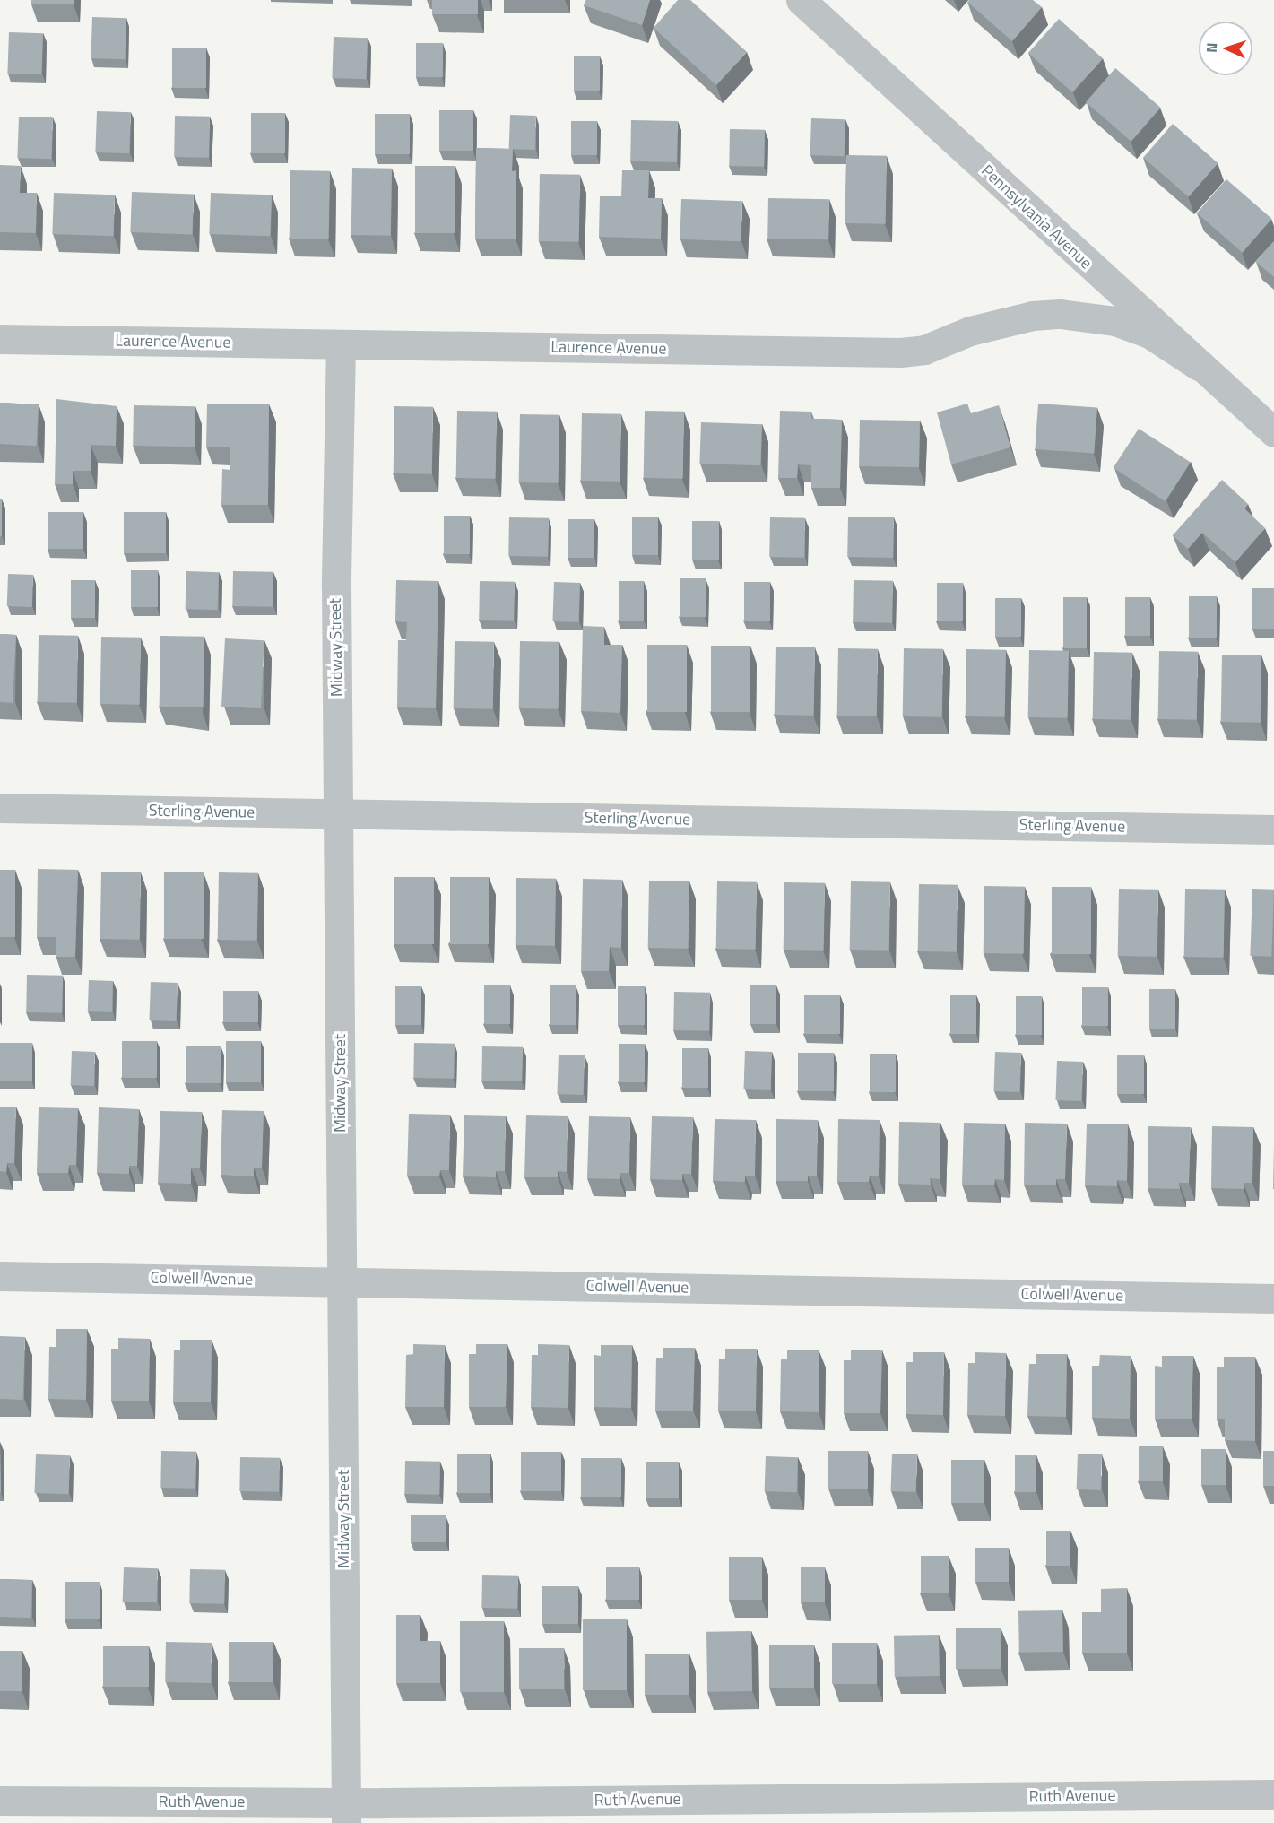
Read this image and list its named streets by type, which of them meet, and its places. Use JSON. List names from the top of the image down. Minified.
{"streets":{"street":["Pennsylvania Avenue","Laurence Avenue","Midway Street","Sterling Avenue","Colwell Avenue","Ruth Avenue"]},"crossings":[["Pennsylvania Avenue","Laurence Avenue"],["Laurence Avenue","Midway Street"],["Midway Street","Sterling Avenue"],["Midway Street","Colwell Avenue"],["Midway Street","Ruth Avenue"]],"north":"left"}
